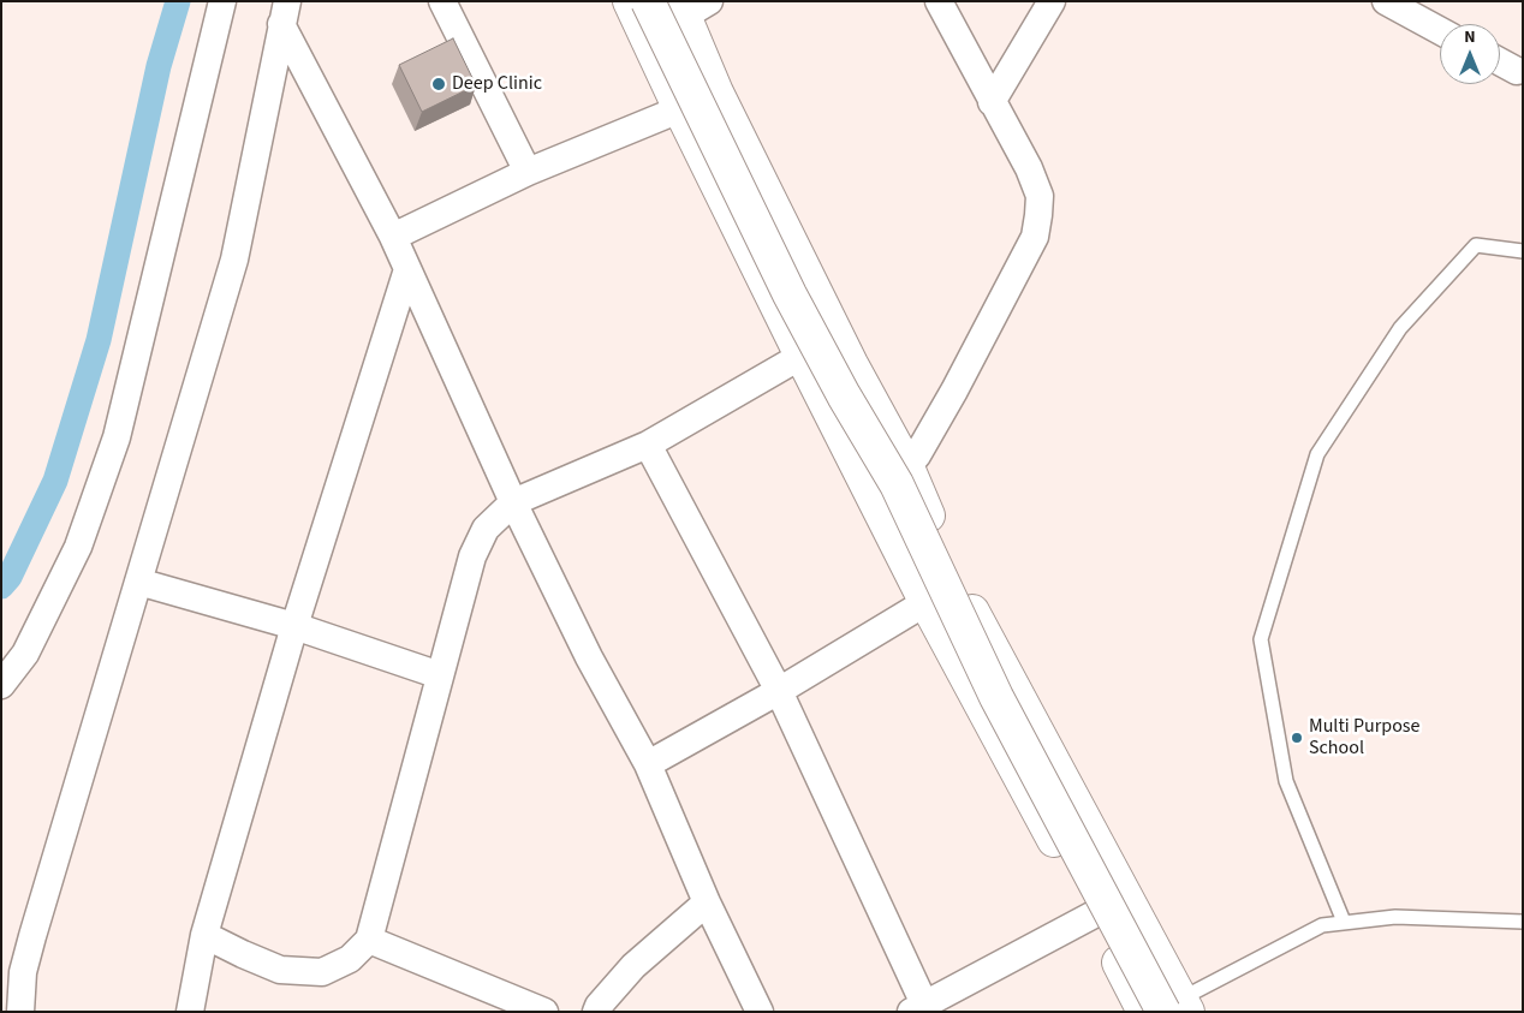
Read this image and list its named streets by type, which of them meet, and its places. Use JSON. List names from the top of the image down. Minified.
{"places":["Deep Clinic","Multi Purpose School"],"north":"top"}
